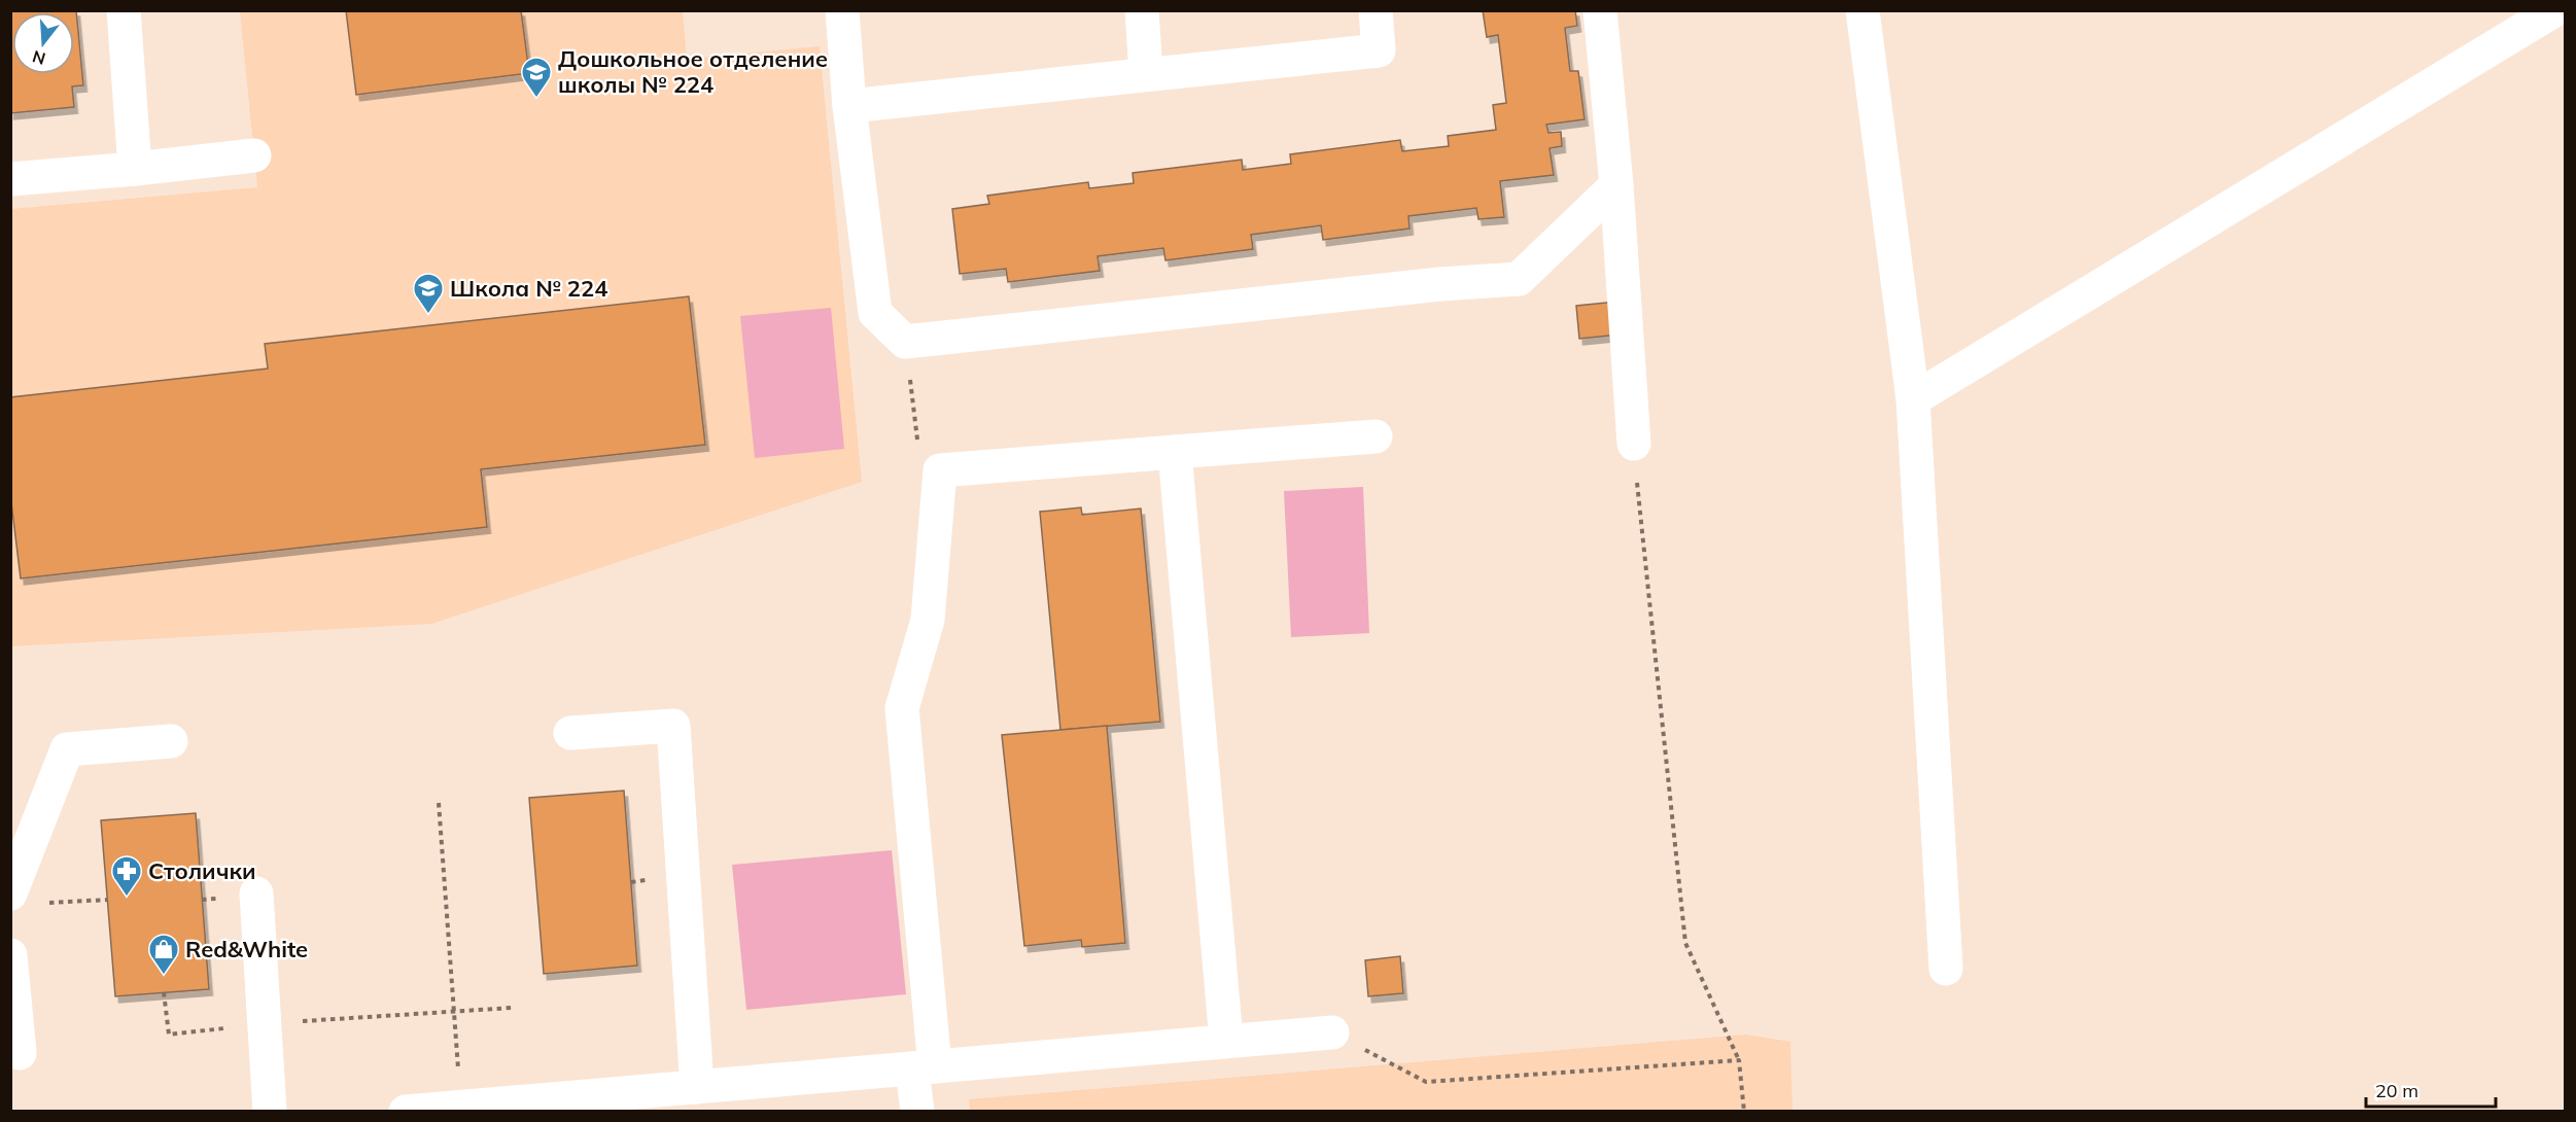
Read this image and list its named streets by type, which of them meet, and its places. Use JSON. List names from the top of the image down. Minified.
{"places":{"school or university":["Дошкольное отделение школы № 224","Школа № 224"],"pharmacy":["Столички"],"shop":["Red&White"]},"scale_bar":"20 m","north":"bottom"}
